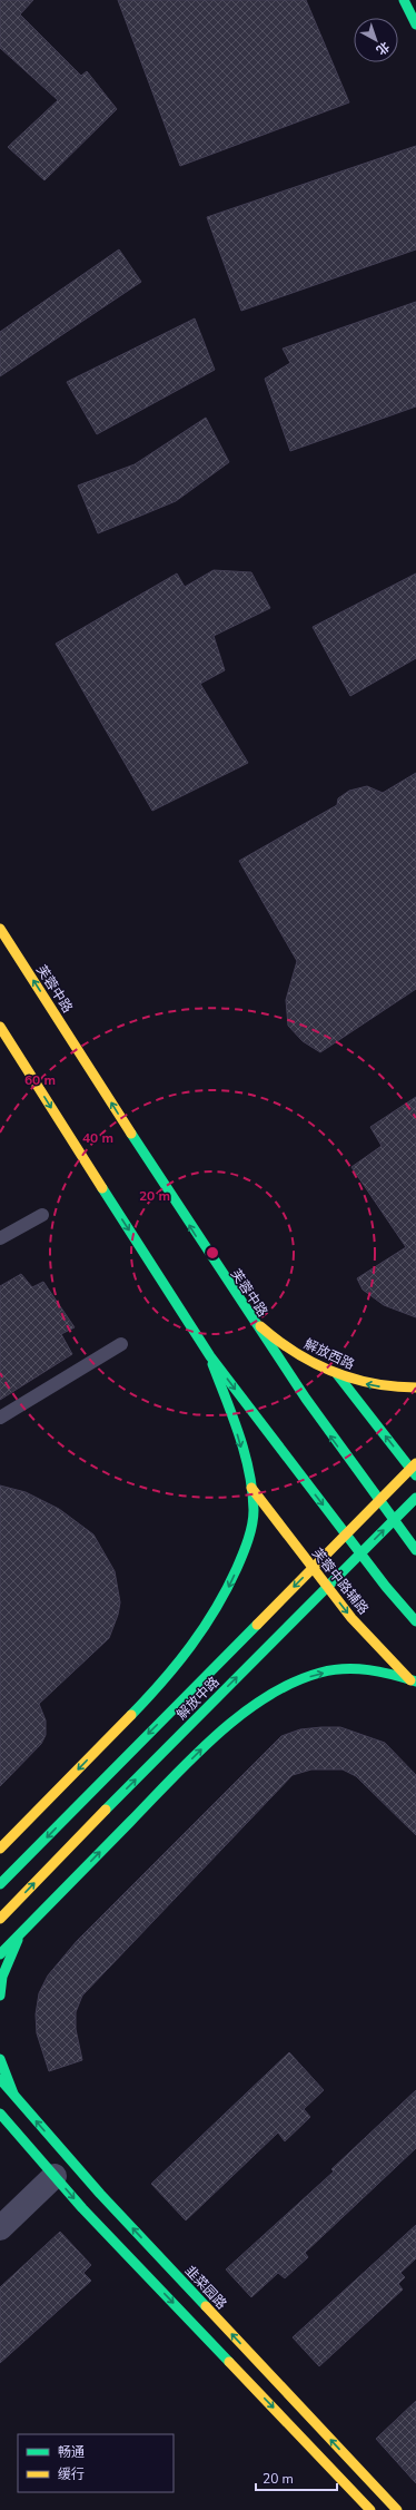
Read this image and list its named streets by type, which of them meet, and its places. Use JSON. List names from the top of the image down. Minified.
{"streets":{"main road":["芙蓉中路","解放西路","芙蓉中路辅路","解放中路","韭菜园路"]},"crossings":[["芙蓉中路","解放西路"]],"one_way":["解放西路"],"legend":["畅通","缓行"],"scale_bar":"20 m","north":"bottom right","rings":["60 m","40 m","20 m"]}
